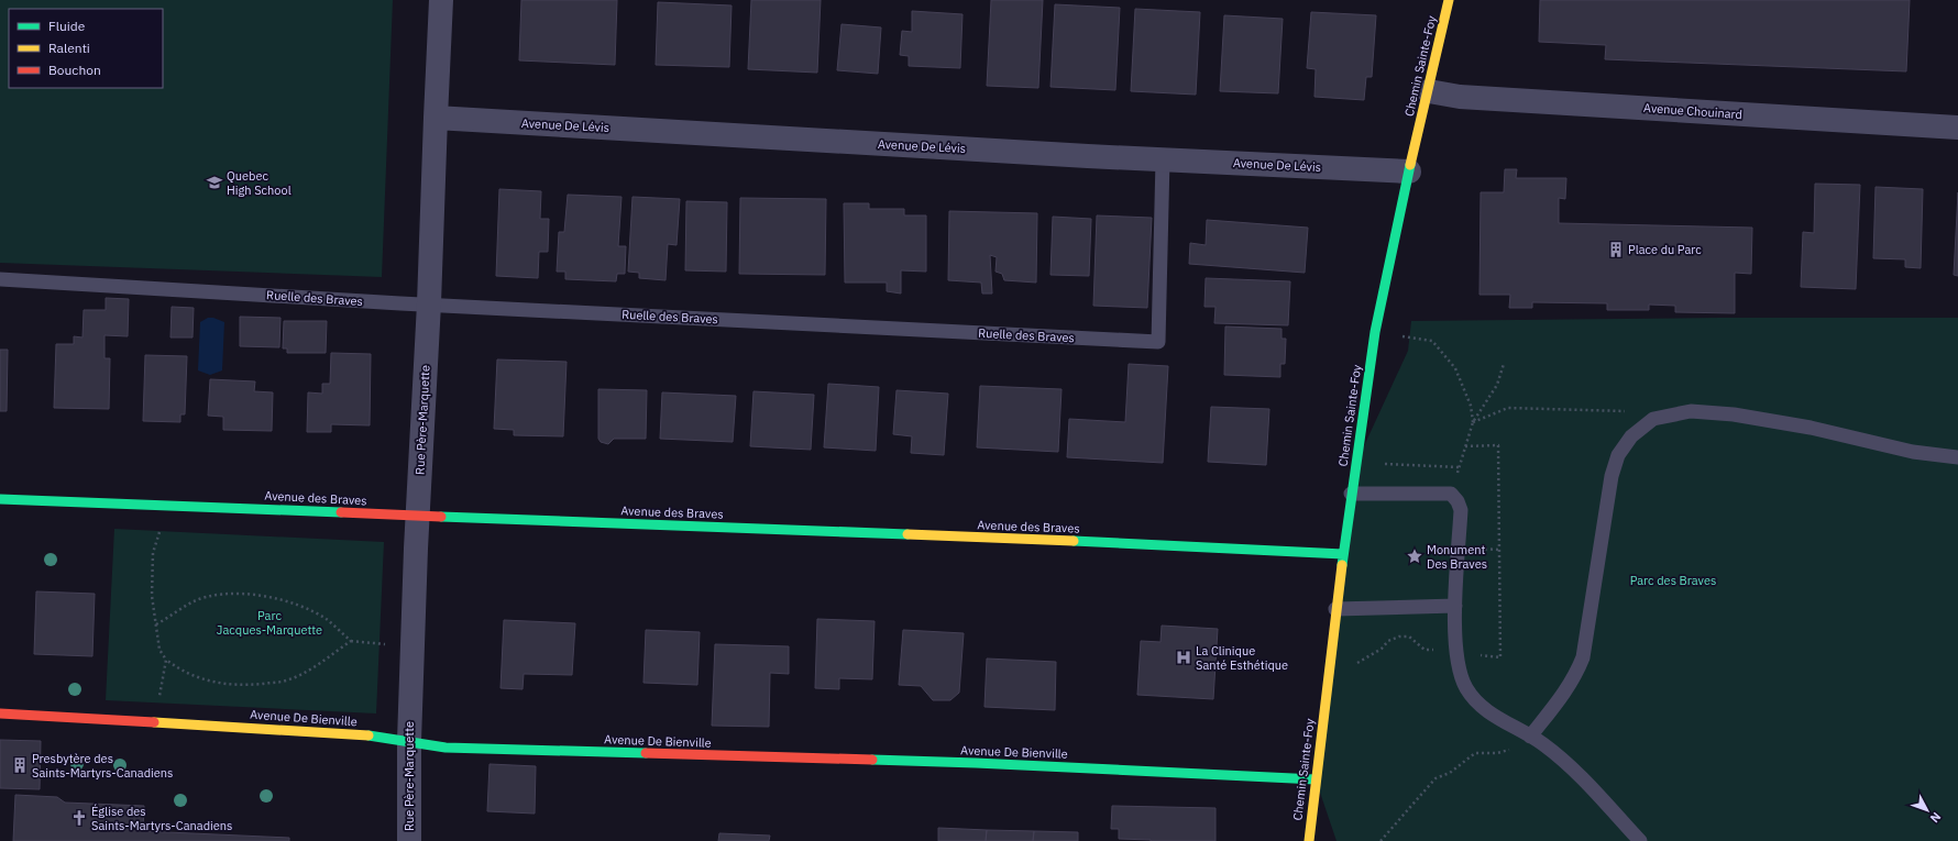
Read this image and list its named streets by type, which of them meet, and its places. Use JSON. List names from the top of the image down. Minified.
{"streets":{"street":["Chemin Sainte-Foy","Avenue Chouinard","Avenue De Lévis","Rue Père-Marquette","Avenue des Braves","Avenue De Bienville"],"lane":["Ruelle des Braves"]},"crossings":[["Chemin Sainte-Foy","Avenue Chouinard"],["Chemin Sainte-Foy","Avenue De Lévis"],["Chemin Sainte-Foy","Avenue des Braves"],["Chemin Sainte-Foy","Avenue De Bienville"],["Avenue De Lévis","Ruelle des Braves"],["Avenue De Lévis","Rue Père-Marquette"],["Ruelle des Braves","Rue Père-Marquette"],["Rue Père-Marquette","Avenue des Braves"],["Rue Père-Marquette","Avenue De Bienville"]],"parks":["Parc des Braves","Parc Jacques-Marquette"],"places":{"school or university":["Quebec High School"],"building":["Place du Parc","Presbytère des Saints-Martyrs-Canadiens"],"place":["Monument Des Braves"],"hospital":["La Clinique Santé Esthétique"],"church":["Église des Saints-Martyrs-Canadiens"]},"legend":["Fluide","Ralenti","Bouchon"],"north":"bottom right"}
